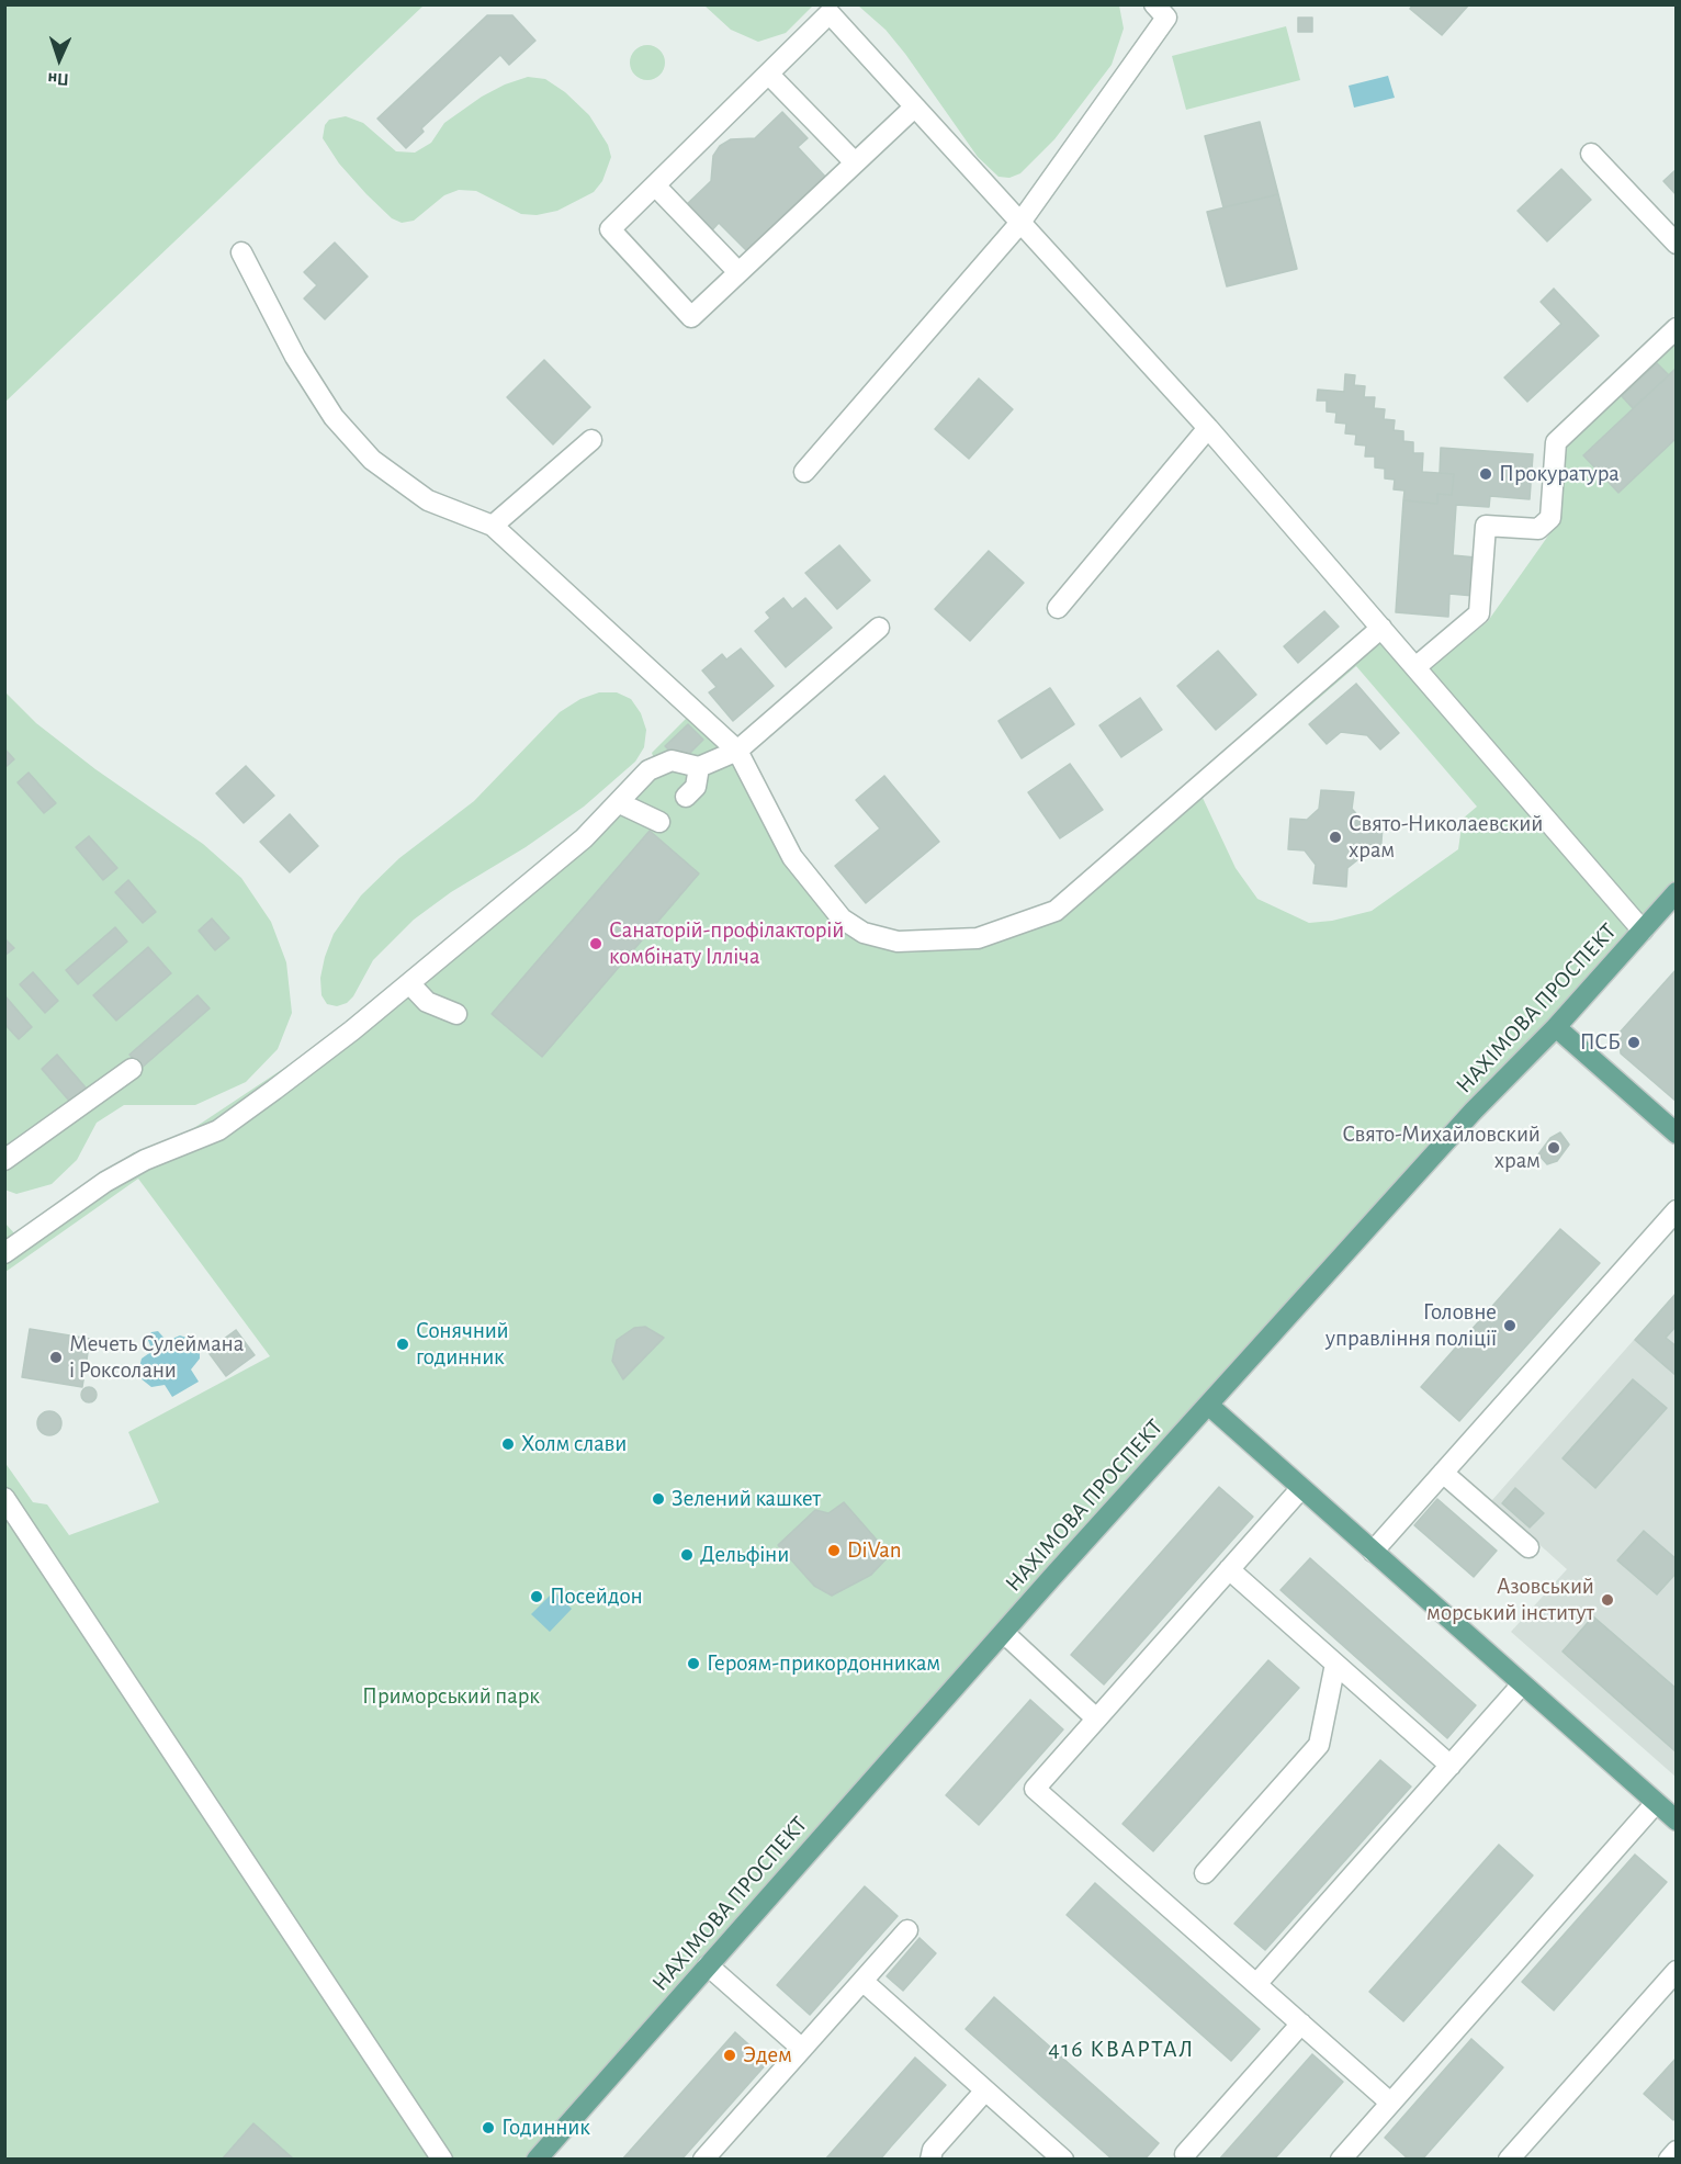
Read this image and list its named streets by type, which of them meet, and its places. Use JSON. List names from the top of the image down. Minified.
{"streets":{"main road":["НАХІМОВА ПРОСПЕКТ"]},"districts":["416 КВАРТАЛ"],"parks":["Приморський парк"],"places":["Прокуратура","Свято-Николаевский храм","Санаторій-профілакторій комбінату Ілліча","ПСБ","Свято-Михайловский храм","Головне управління поліції","Сонячний годинник","Мечеть Сулеймана і Роксолани","Холм слави","Зелений кашкет","DiVan","Дельфіни","Посейдон","Азовський морський інститут","Героям-прикордонникам","Эдем","Годинник"],"north":"bottom"}
